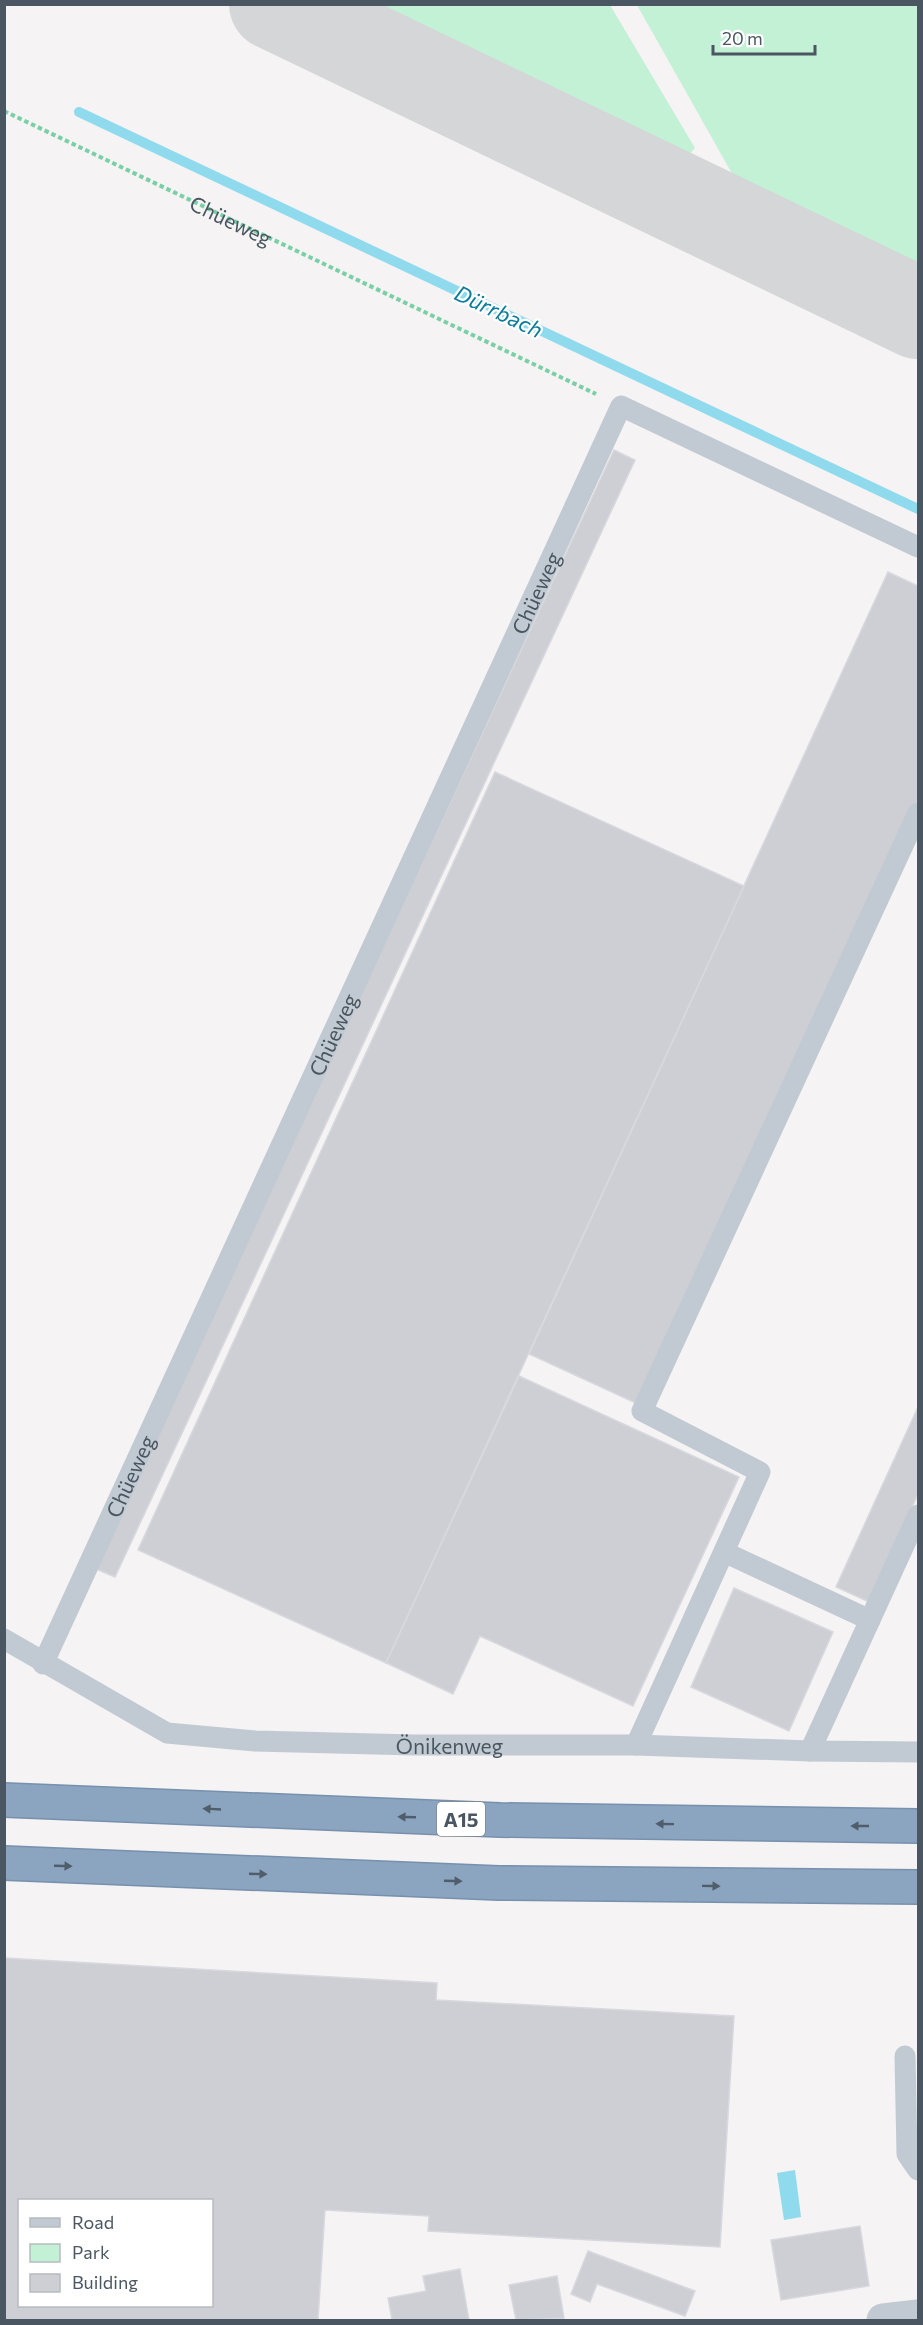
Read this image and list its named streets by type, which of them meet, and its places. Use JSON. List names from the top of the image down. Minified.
{"streets":{"highway":["A15"],"lane":["Chüeweg","Önikenweg"]},"crossings":[["Chüeweg","Önikenweg"]],"water":["Dürrbach"],"legend":["Road","Park","Building"],"scale_bar":"20 m"}
